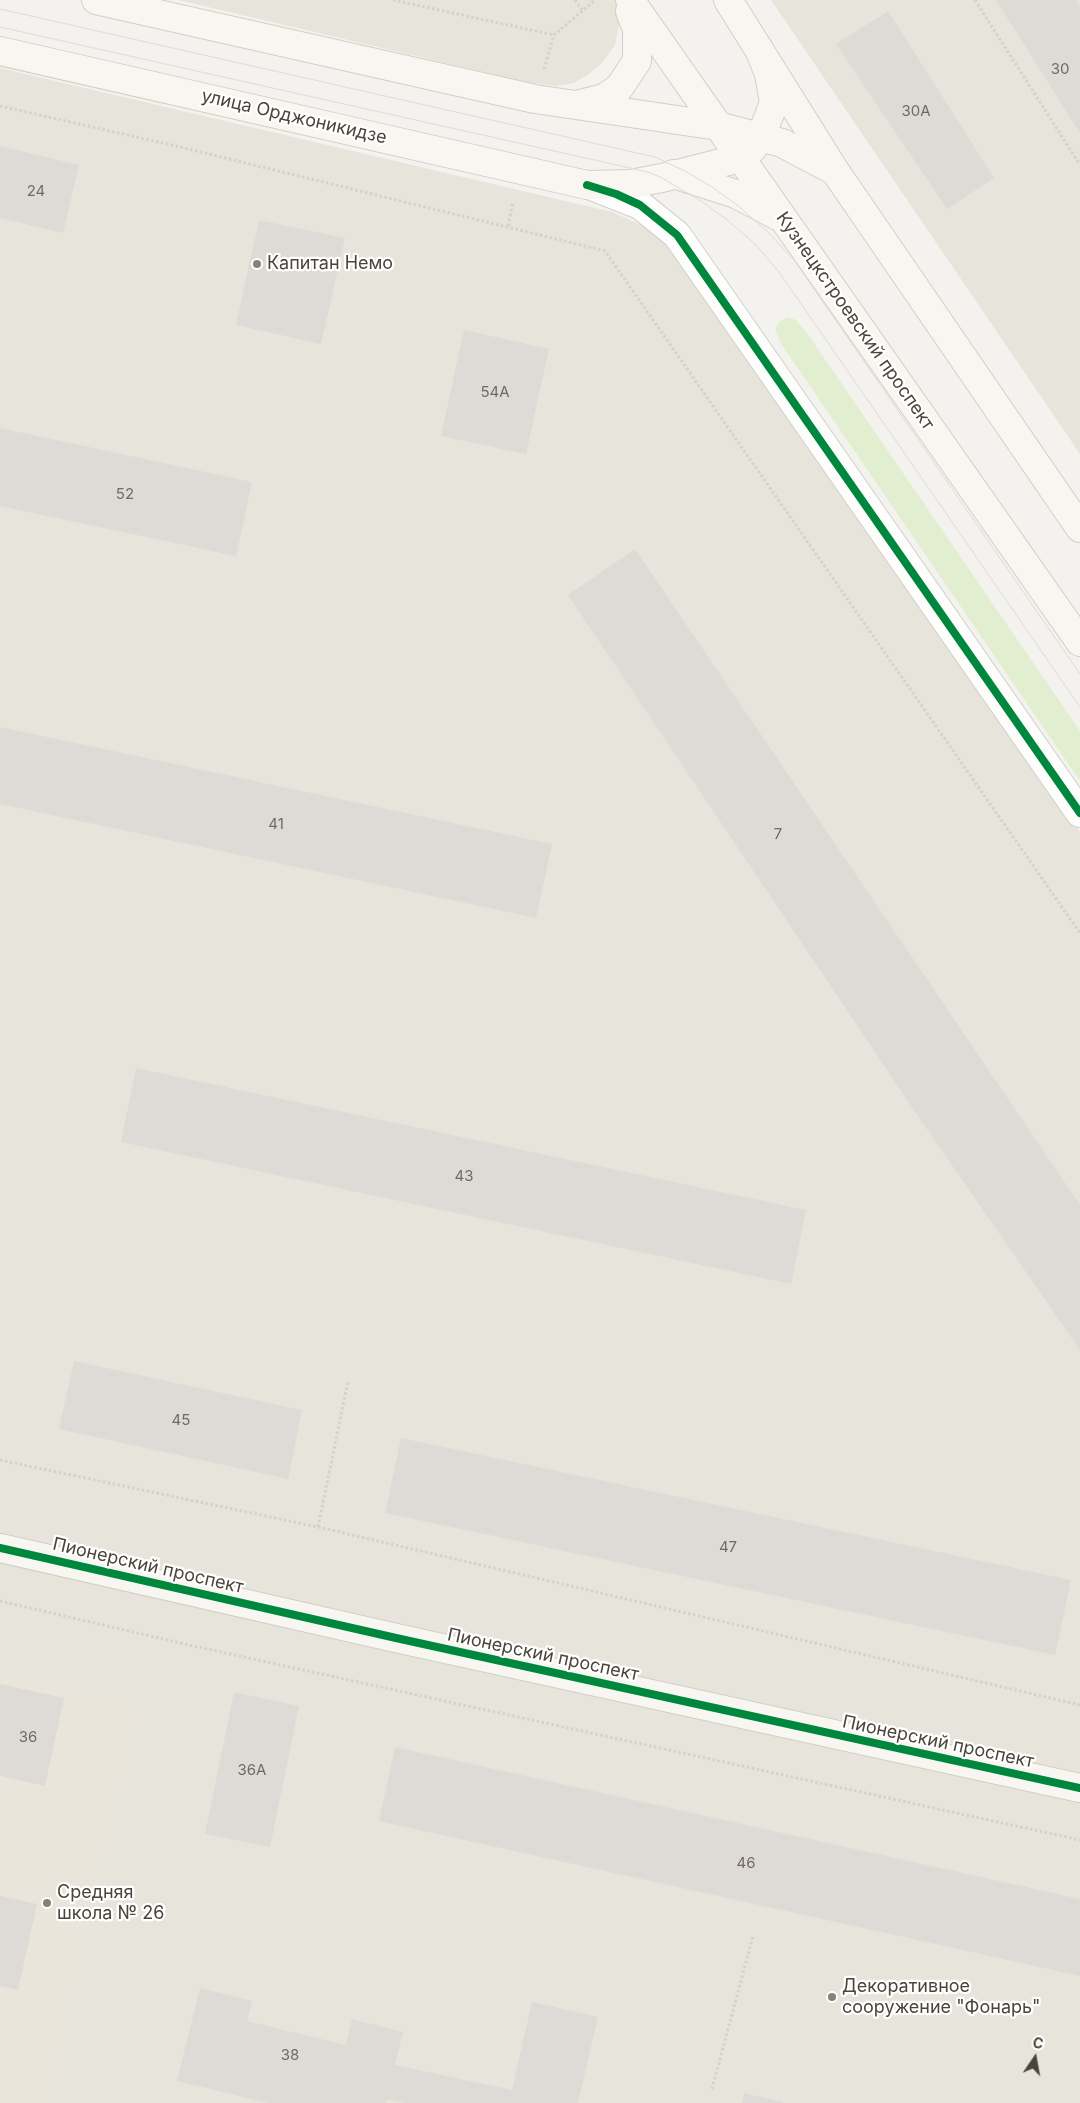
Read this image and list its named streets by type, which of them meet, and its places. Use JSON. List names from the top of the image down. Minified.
{"streets":{"main road":["улица Орджоникидзе","Кузнецкстроевский проспект","Пионерский проспект"]},"crossings":[["улица Орджоникидзе","Кузнецкстроевский проспект"]],"places":["Капитан Немо","Средняя школа № 26","Декоративное сооружение \"Фонарь\""],"house_numbers":["30","30А","24","54А","52","41","7","43","45","47","36","36А","46","38"],"north":"top"}
